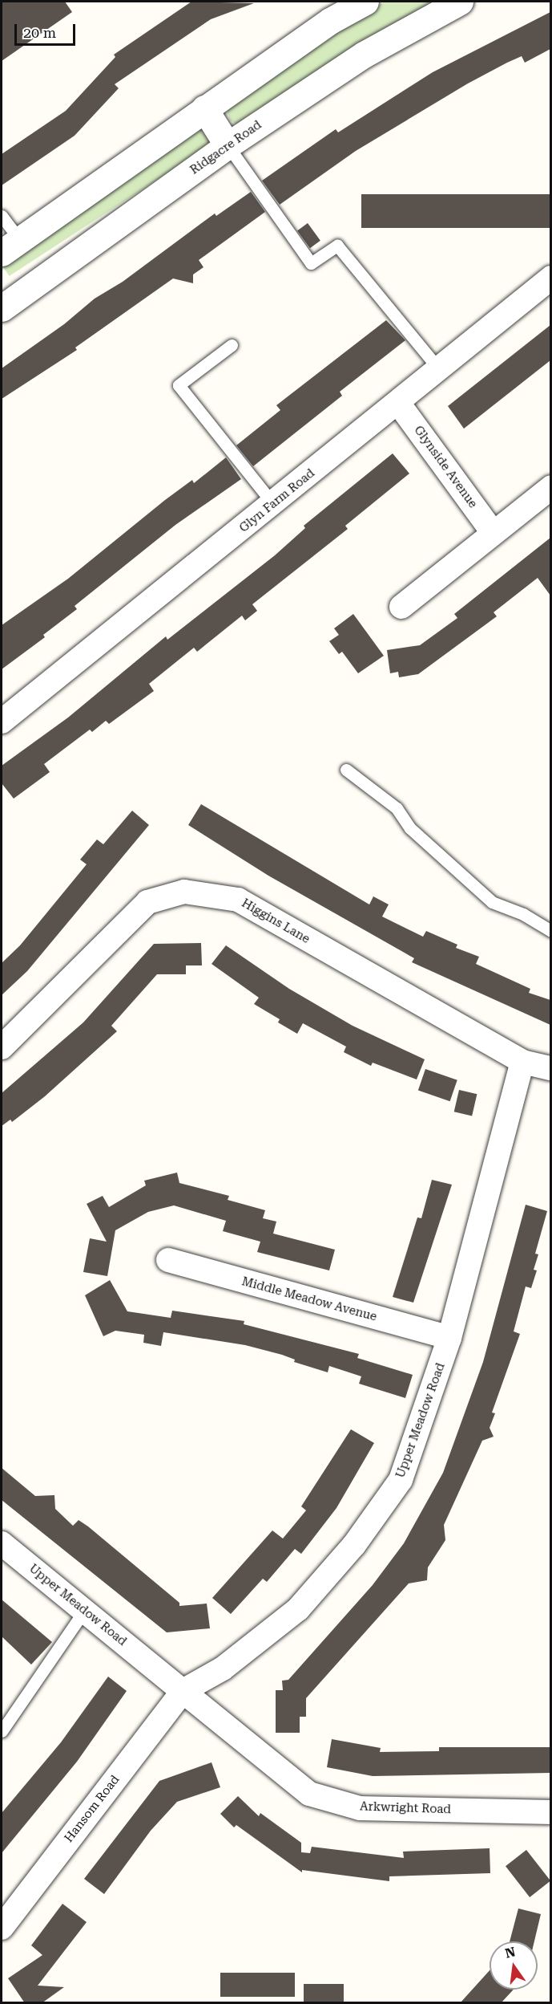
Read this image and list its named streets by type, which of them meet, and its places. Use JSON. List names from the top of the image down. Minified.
{"streets":{"street":["Ridgacre Road","Glynside Avenue","Glyn Farm Road","Higgins Lane","Middle Meadow Avenue","Upper Meadow Road","Arkwright Road","Hansom Road"]},"crossings":[["Glynside Avenue","Glyn Farm Road"],["Higgins Lane","Upper Meadow Road"],["Middle Meadow Avenue","Upper Meadow Road"],["Upper Meadow Road","Arkwright Road"],["Upper Meadow Road","Hansom Road"],["Arkwright Road","Hansom Road"]],"scale_bar":"20 m","north":"top"}
